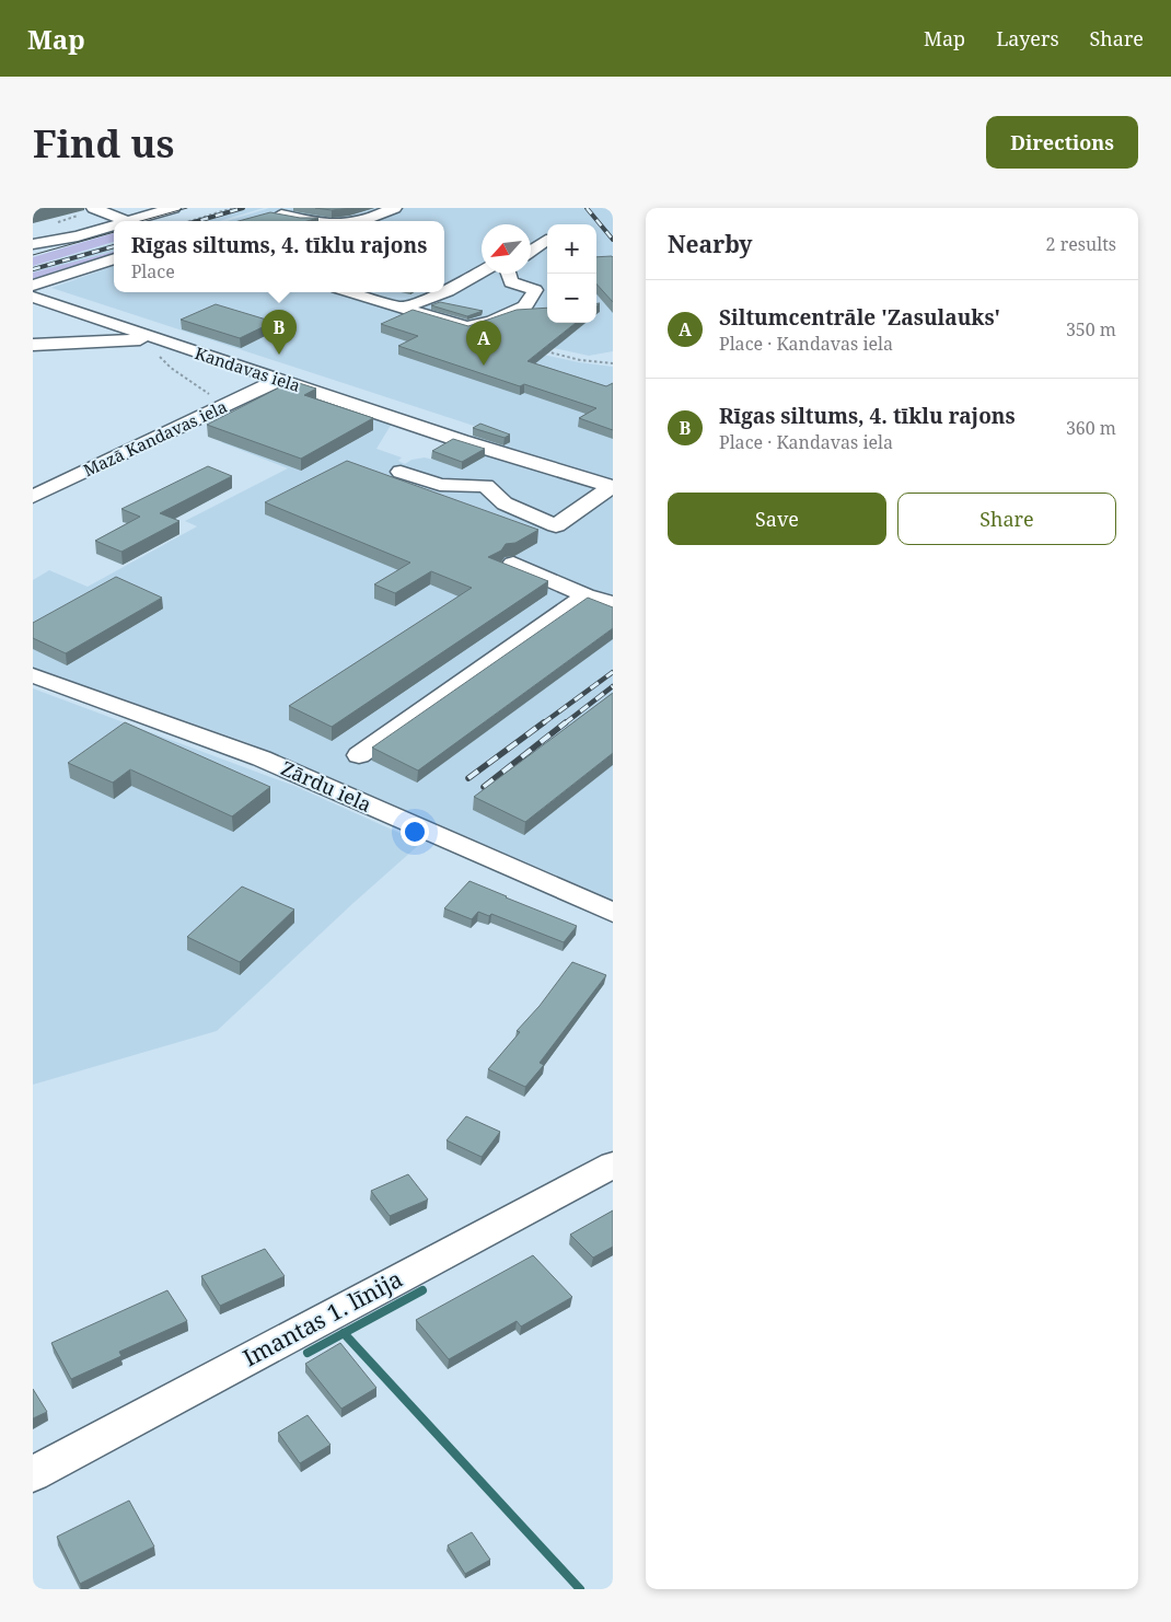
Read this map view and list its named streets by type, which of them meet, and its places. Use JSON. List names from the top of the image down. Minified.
{"streets":{"street":["Kandavas iela","Mazā Kandavas iela","Zārdu iela","Imantas 1. līnija"]},"crossings":[["Kandavas iela","Mazā Kandavas iela"]],"north":"bottom left","page":{"header":"Map","nav":["Map","Layers","Share"],"buttons":["Directions",["Save","Share"]],"title":"Find us","heading":["Nearby","2 results"],"popup":["Rīgas siltums, 4. tīklu rajons","Place"],"map_buttons":["+","−"],"list":[{"mark":"A","name":"Siltumcentrāle 'Zasulauks'","note":"Place · Kandavas iela","value":"350 m"},{"mark":"B","name":"Rīgas siltums, 4. tīklu rajons","note":"Place · Kandavas iela","value":"360 m"}],"pins":["B","A"]}}
